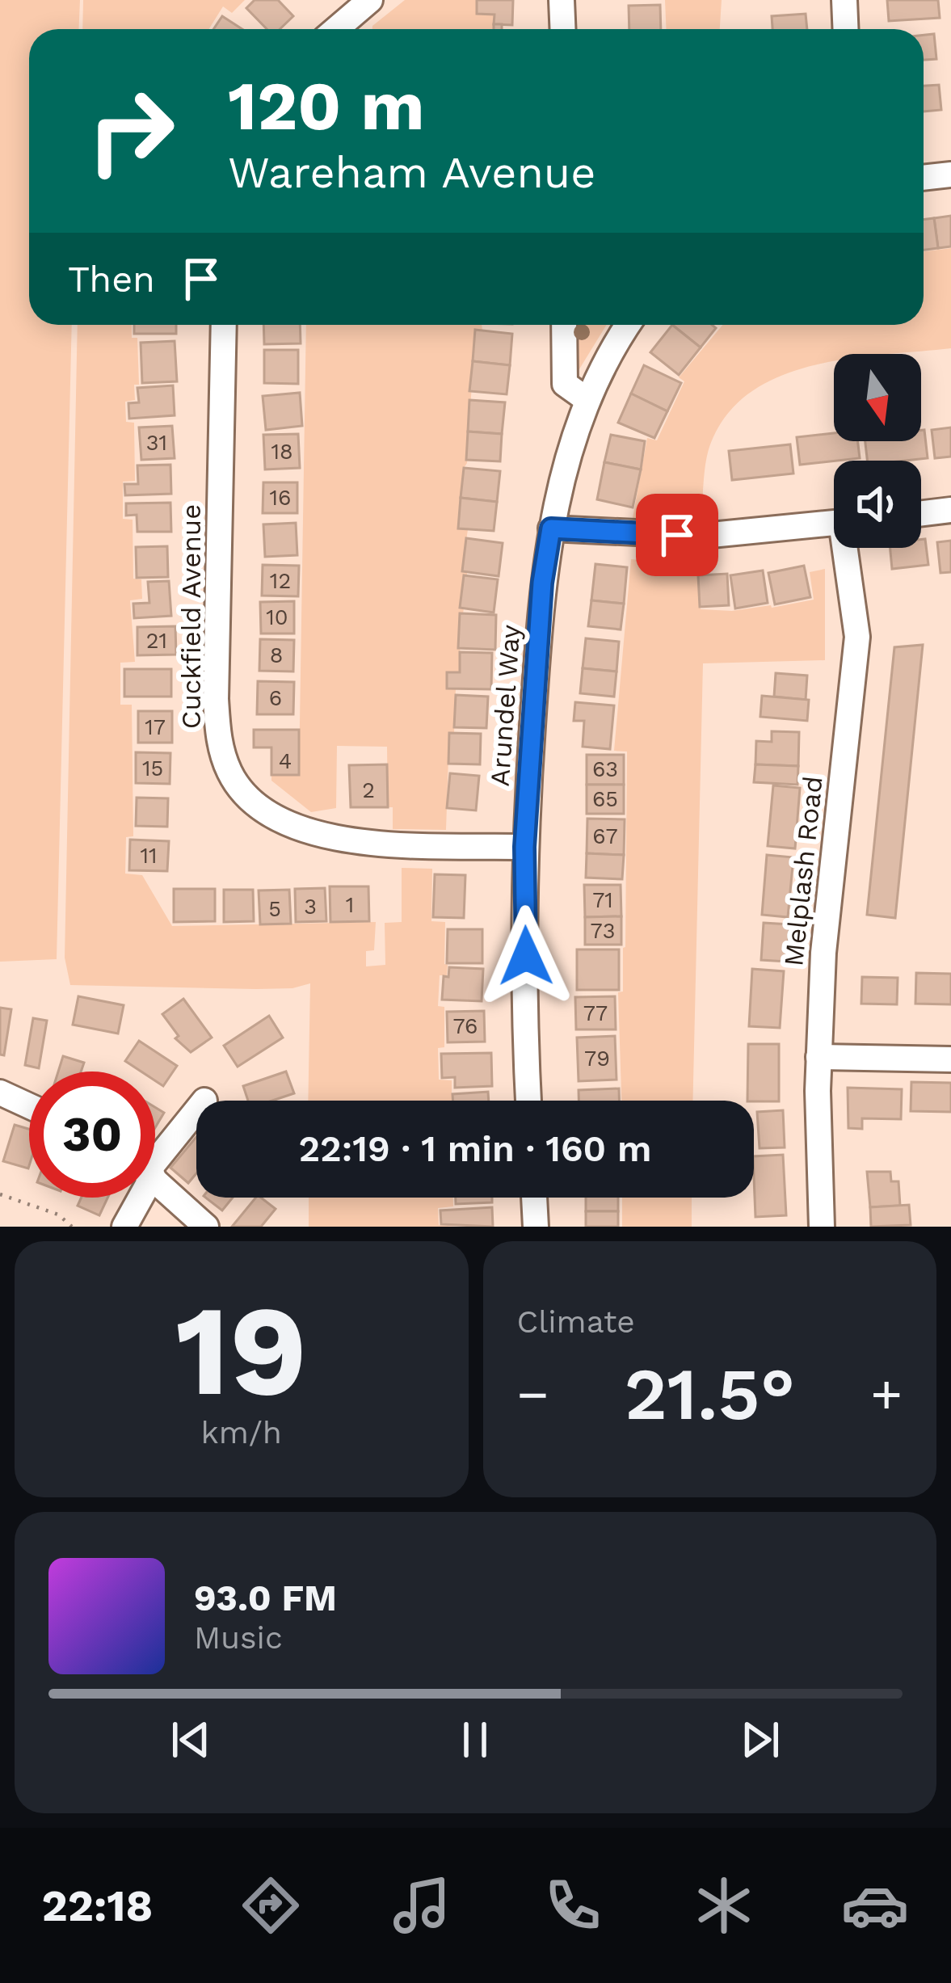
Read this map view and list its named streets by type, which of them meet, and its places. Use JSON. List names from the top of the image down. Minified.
{"streets":{"street":["Cuckfield Avenue","Arundel Way","Melplash Road"]},"crossings":[["Cuckfield Avenue","Arundel Way"]],"house_numbers":["31","18","16","12","10","21","8","6","17","4","15","63","2","65","67","11","71","1","3","5","73","77","76","79"],"north":"bottom","page":{"turn":["120 m","Wareham Avenue"],"then":"Then","limit":"30","trip":"22:19 · 1 min · 160 m","tile":[["19","km/h"],"Climate"],"heat":["−","21.5°","+"],"song":["93.0 FM","Music"],"tabs":"22:18"}}
